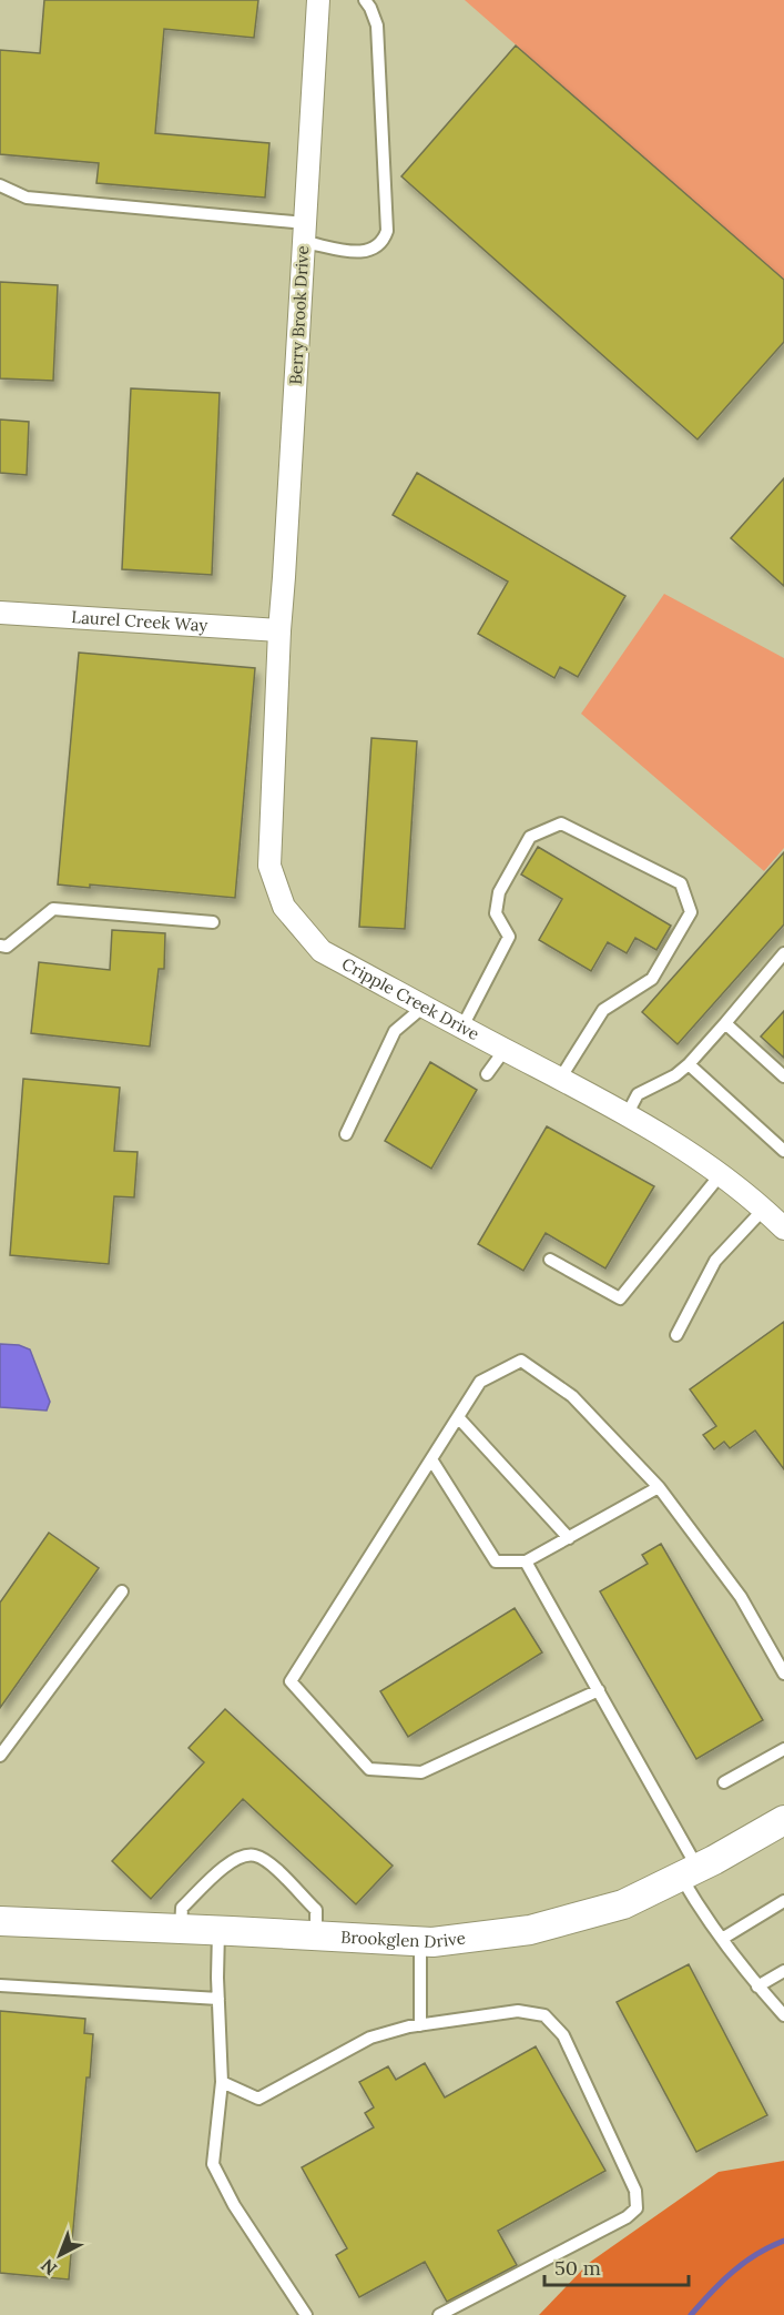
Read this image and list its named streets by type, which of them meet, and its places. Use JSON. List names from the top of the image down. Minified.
{"streets":{"street":["Berry Brook Drive","Laurel Creek Way","Cripple Creek Drive","Brookglen Drive"]},"crossings":[["Berry Brook Drive","Laurel Creek Way"],["Berry Brook Drive","Cripple Creek Drive"],["Laurel Creek Way","Cripple Creek Drive"]],"scale_bar":"50 m","north":"bottom left"}
